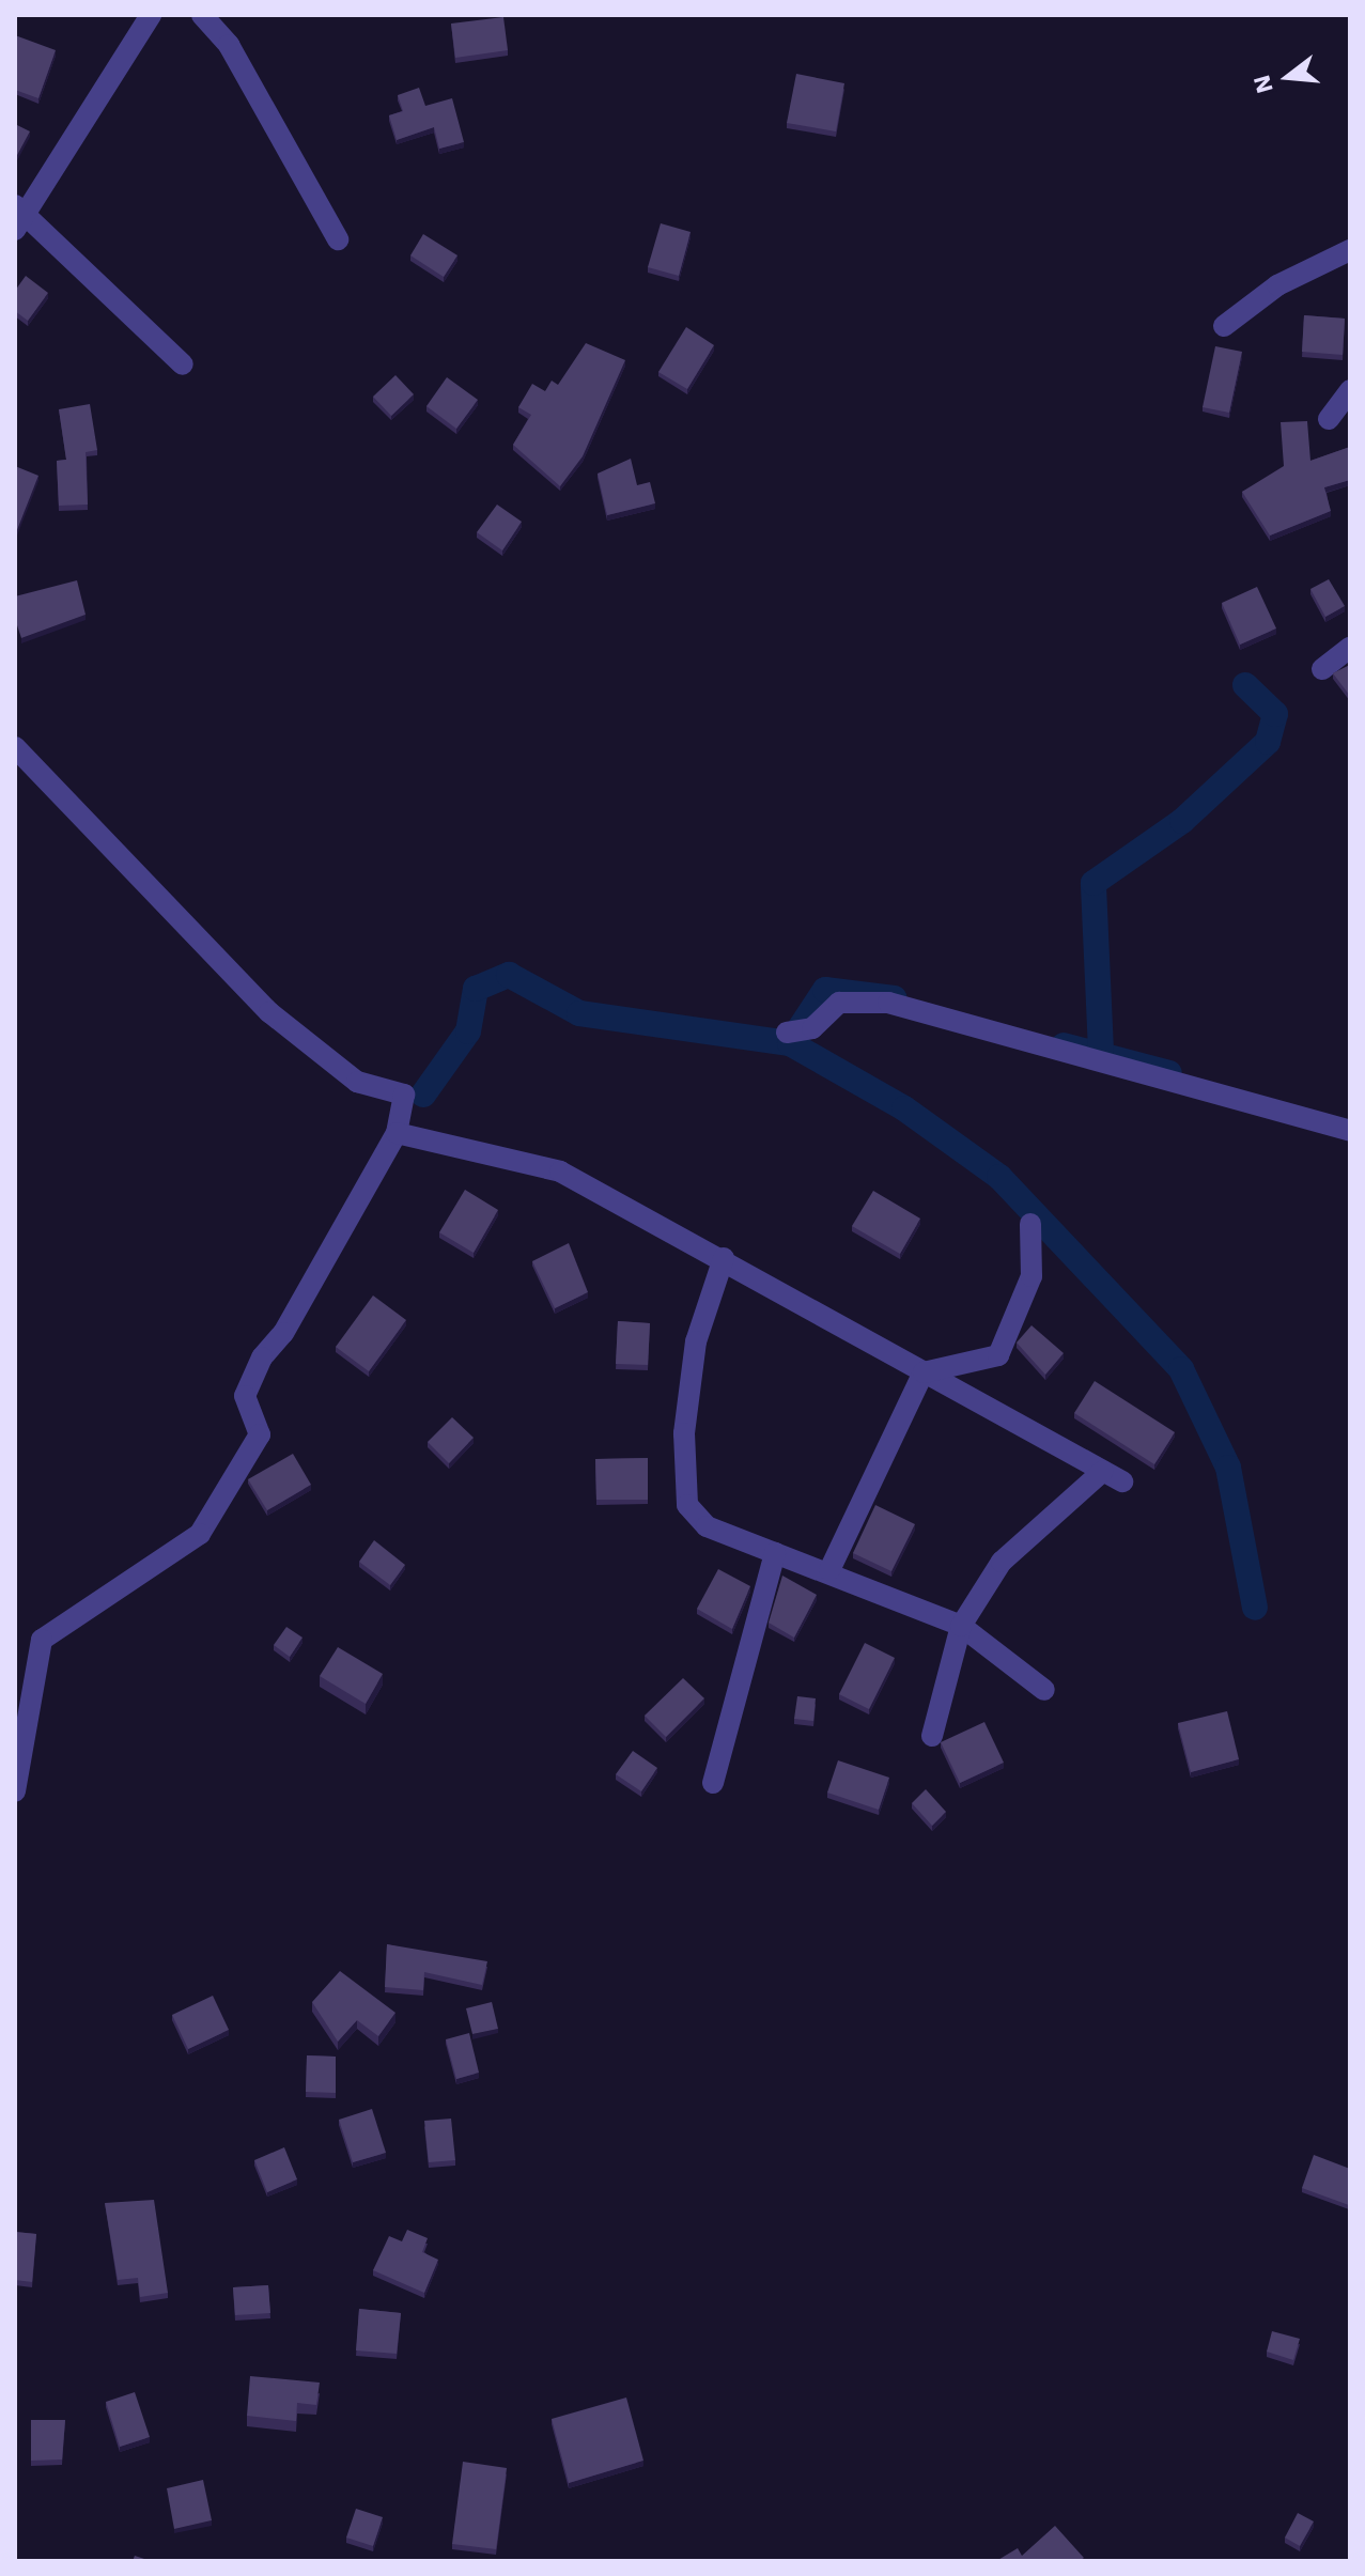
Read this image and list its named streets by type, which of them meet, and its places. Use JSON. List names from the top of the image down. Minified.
{"north":"left"}
